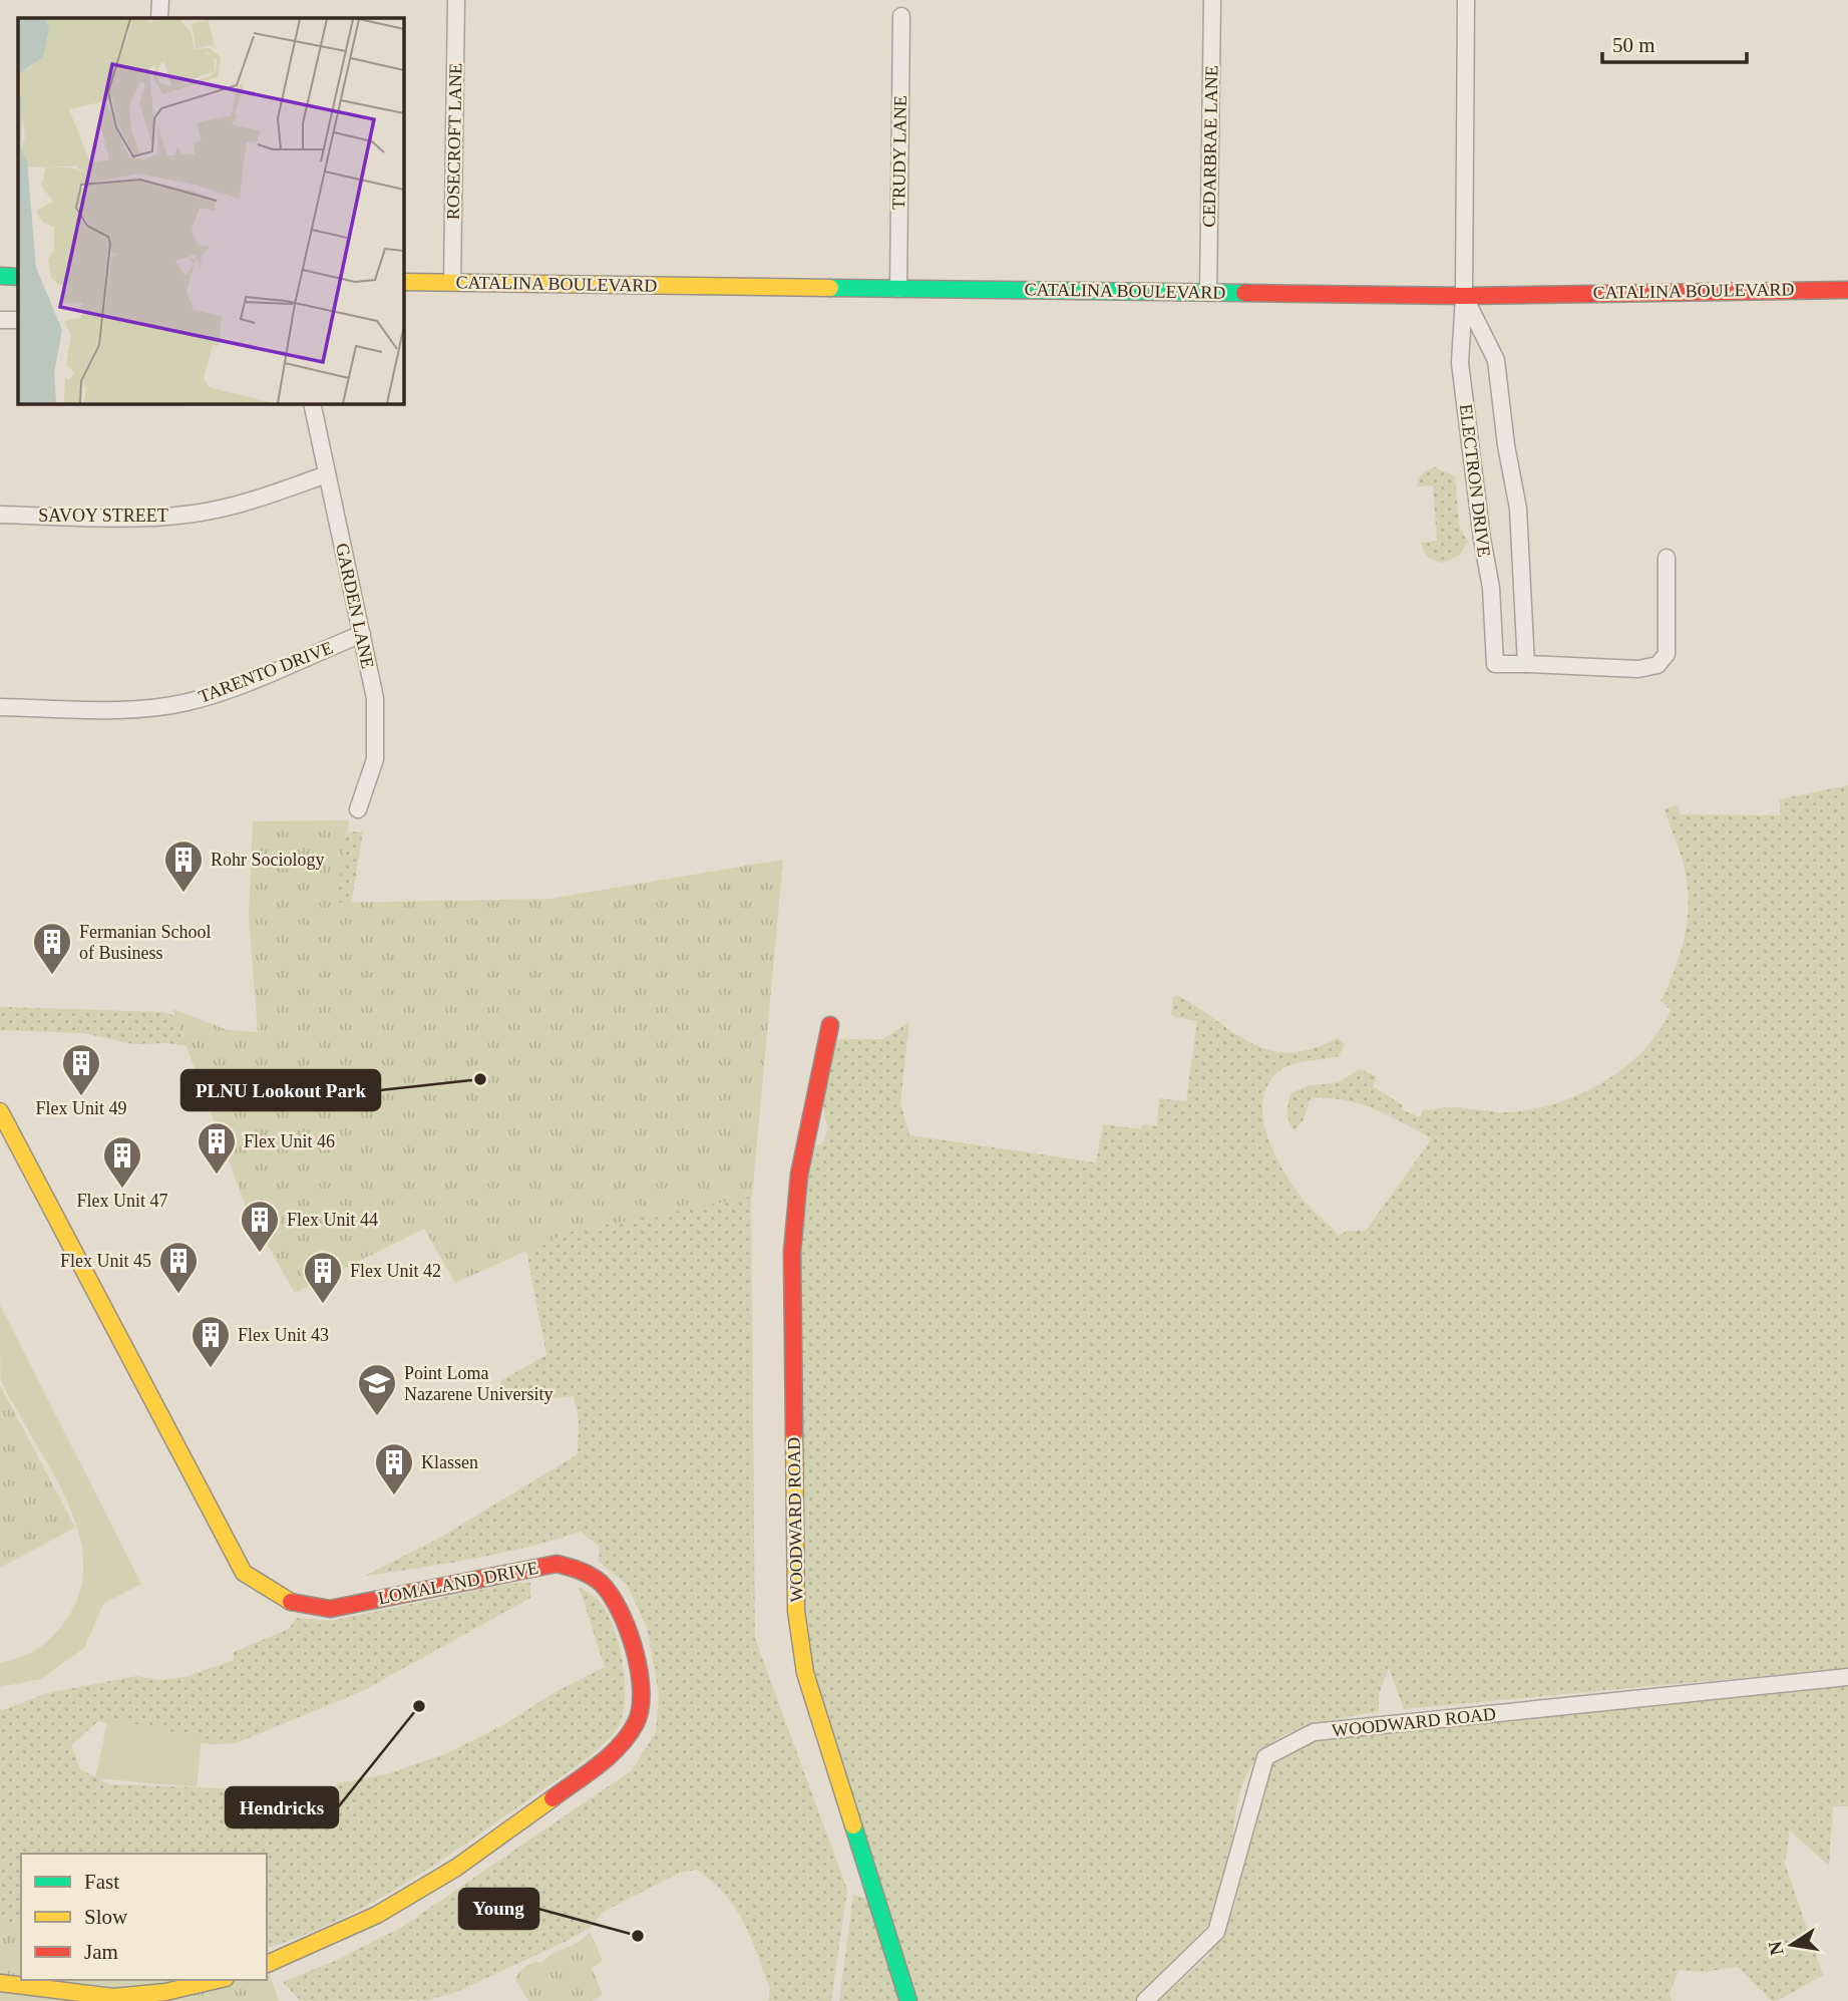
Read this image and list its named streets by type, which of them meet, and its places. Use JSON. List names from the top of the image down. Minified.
{"streets":{"street":["ROSECROFT LANE","CEDARBRAE LANE","TRUDY LANE","CATALINA BOULEVARD","ELECTRON DRIVE","SAVOY STREET","GARDEN LANE","TARENTO DRIVE","WOODWARD ROAD","LOMALAND DRIVE"]},"crossings":[["ROSECROFT LANE","CATALINA BOULEVARD"],["CEDARBRAE LANE","CATALINA BOULEVARD"],["TRUDY LANE","CATALINA BOULEVARD"],["CATALINA BOULEVARD","ELECTRON DRIVE"],["SAVOY STREET","GARDEN LANE"],["GARDEN LANE","TARENTO DRIVE"]],"places":{"building":["Rohr Sociology","Fermanian School of Business","Flex Unit 49","Flex Unit 46","Flex Unit 47","Flex Unit 44","Flex Unit 45","Flex Unit 42","Flex Unit 43","Klassen"],"other":["PLNU Lookout Park","Hendricks","Young"],"school or university":["Point Loma Nazarene University"]},"legend":["Fast","Slow","Jam"],"scale_bar":"50 m","north":"left"}
